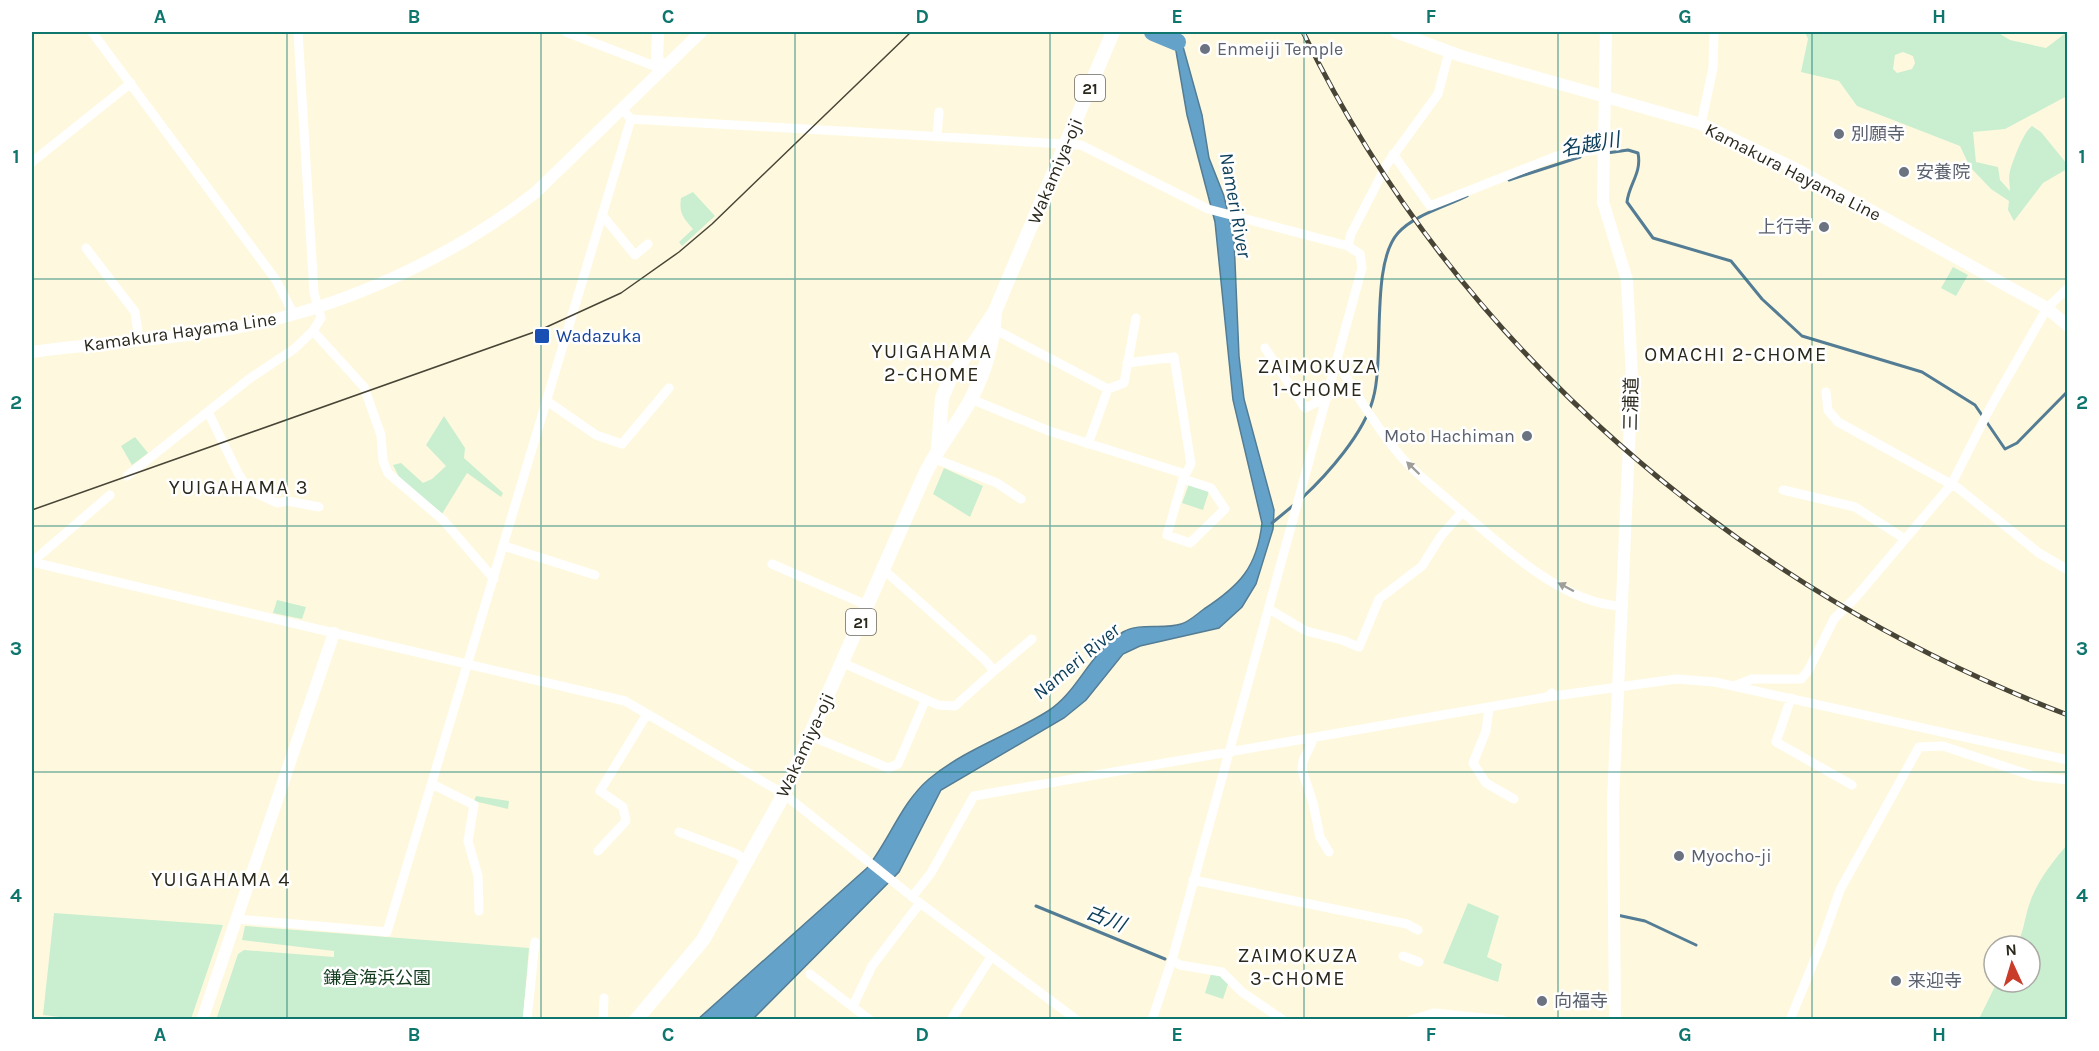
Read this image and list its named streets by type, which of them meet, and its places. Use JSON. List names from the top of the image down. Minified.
{"streets":{"main road":["21","Wakamiya-oji","Kamakura Hayama Line","三浦道"]},"crossings":[["Kamakura Hayama Line","三浦道"]],"districts":["YUIGAHAMA 2-CHOME","OMACHI 2-CHOME","ZAIMOKUZA 1-CHOME","YUIGAHAMA 3","YUIGAHAMA 4","ZAIMOKUZA 3-CHOME"],"water":["名越川","Nameri River","古川"],"parks":["鎌倉海浜公園"],"places":{"other":["Enmeiji Temple","別願寺","安養院","上行寺","Moto Hachiman","Myocho-ji","来迎寺","向福寺"],"transit":["Wadazuka"]},"north":"top","grid":{"columns":["A","B","C","D","E","F","G","H"],"rows":["1","2","3","4"]}}
